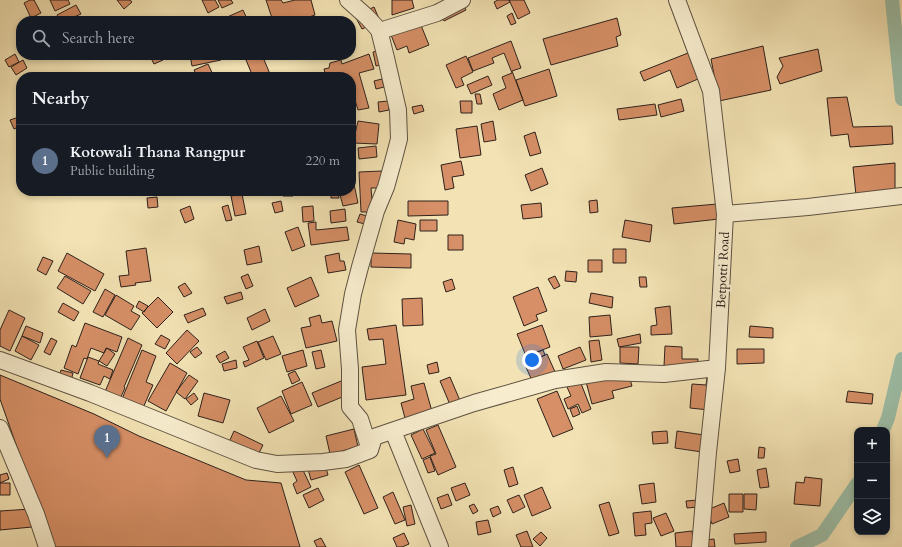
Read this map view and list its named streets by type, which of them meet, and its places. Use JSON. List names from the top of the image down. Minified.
{"streets":{"street":["Betpotti Road"]},"page":{"search":"Search here","heading":"Nearby","list":[{"mark":"1","name":"Kotowali Thana Rangpur","note":"Public building","value":"220 m"}],"pins":"1","map_buttons":["+","−"]}}
